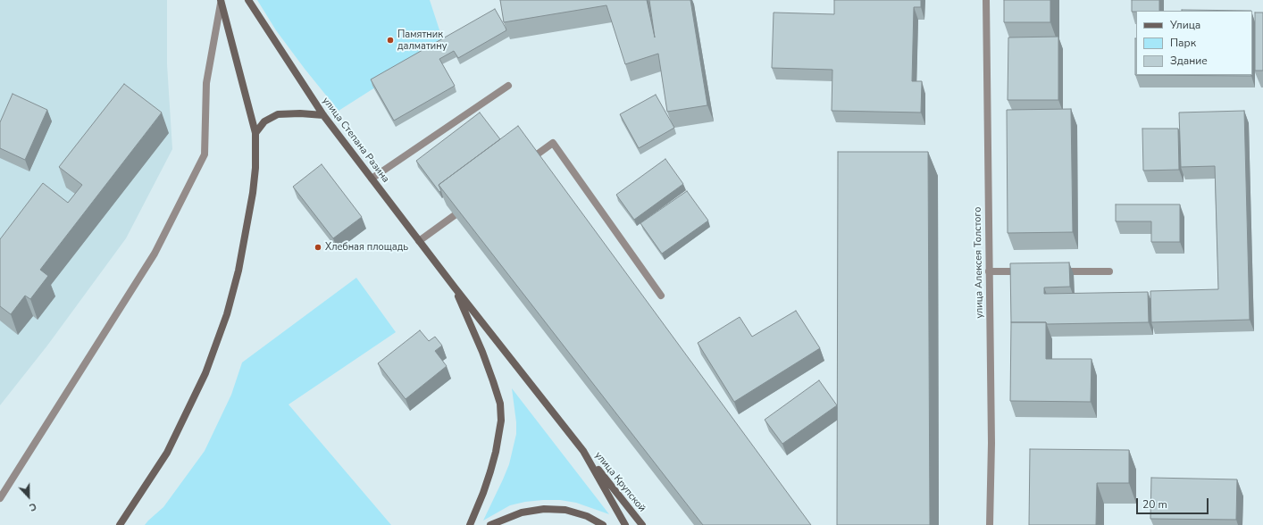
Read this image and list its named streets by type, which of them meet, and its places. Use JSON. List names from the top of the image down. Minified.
{"streets":{"main road":["улица Степана Разина","улица Крупской"],"street":["улица Алексея Толстого"]},"places":["Памятник далматину","Хлебная площадь"],"legend":["Улица","Парк","Здание"],"scale_bar":"20 m","north":"bottom"}
